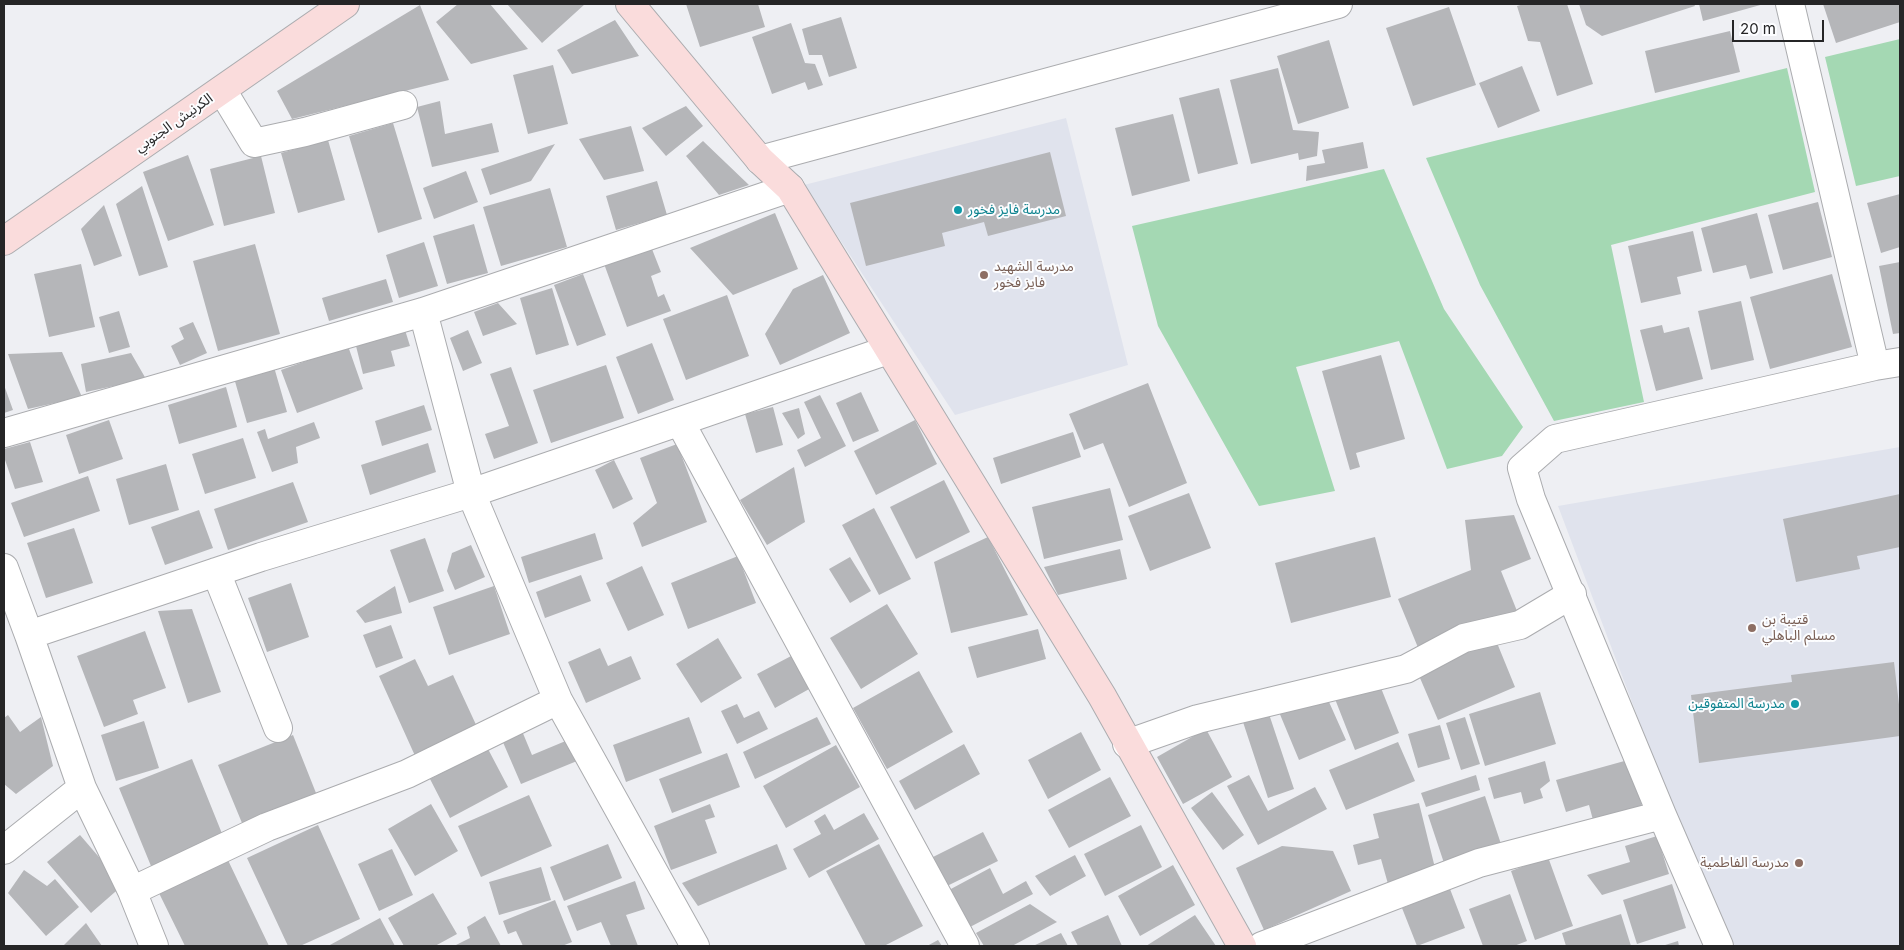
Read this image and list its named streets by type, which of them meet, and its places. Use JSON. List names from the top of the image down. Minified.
{"streets":{"street":["الكرنيش الجنوبي"]},"places":["مدرسة فايز فخور","مدرسة الشهيد فايز فخور","قتيبة بن مسلم الباهلي","مدرسة المتفوقين","مدرسة الفاطمية"],"scale_bar":"20 m"}
